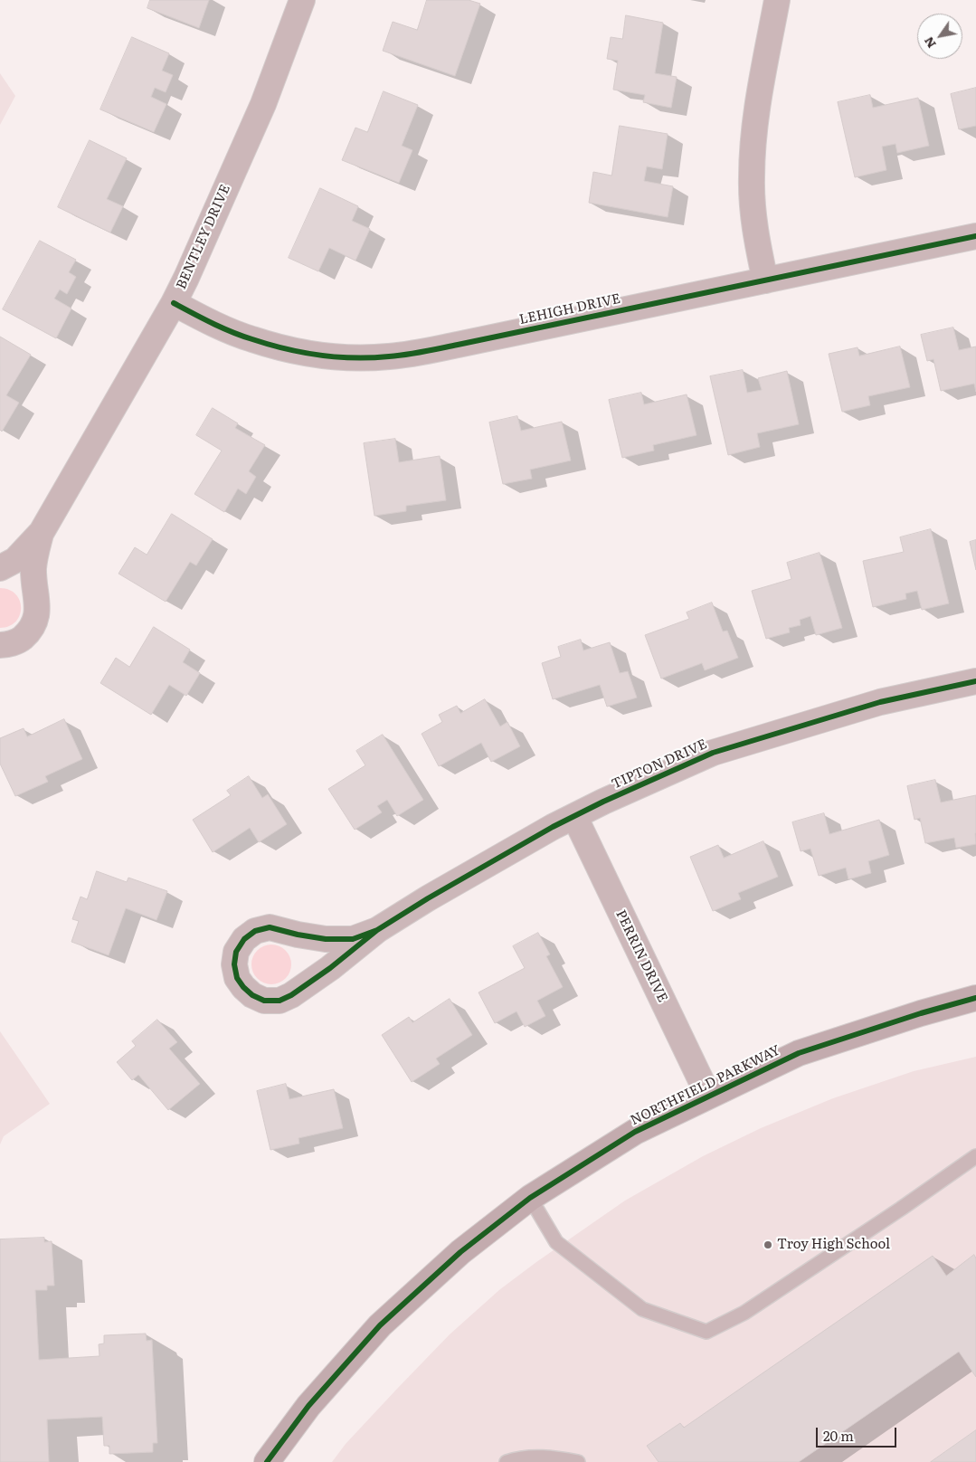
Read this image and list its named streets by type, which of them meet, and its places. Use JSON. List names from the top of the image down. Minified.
{"streets":{"street":["BENTLEY DRIVE","LEHIGH DRIVE","TIPTON DRIVE","PERRIN DRIVE","NORTHFIELD PARKWAY"]},"crossings":[["BENTLEY DRIVE","LEHIGH DRIVE"],["TIPTON DRIVE","PERRIN DRIVE"],["PERRIN DRIVE","NORTHFIELD PARKWAY"]],"places":["Troy High School"],"scale_bar":"20 m","north":"bottom left"}
